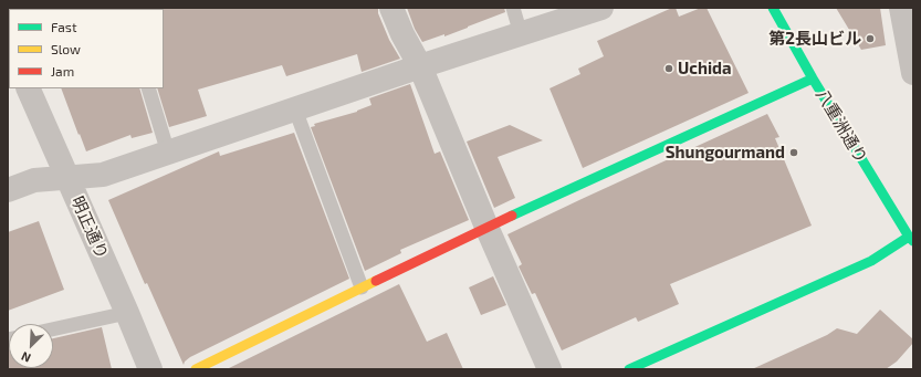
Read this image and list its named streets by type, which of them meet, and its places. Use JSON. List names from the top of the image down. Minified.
{"streets":{"street":["八重洲通り","明正通り"]},"places":["第2長山ビル","Uchida","Shungourmand"],"legend":["Fast","Slow","Jam"],"north":"bottom left"}
